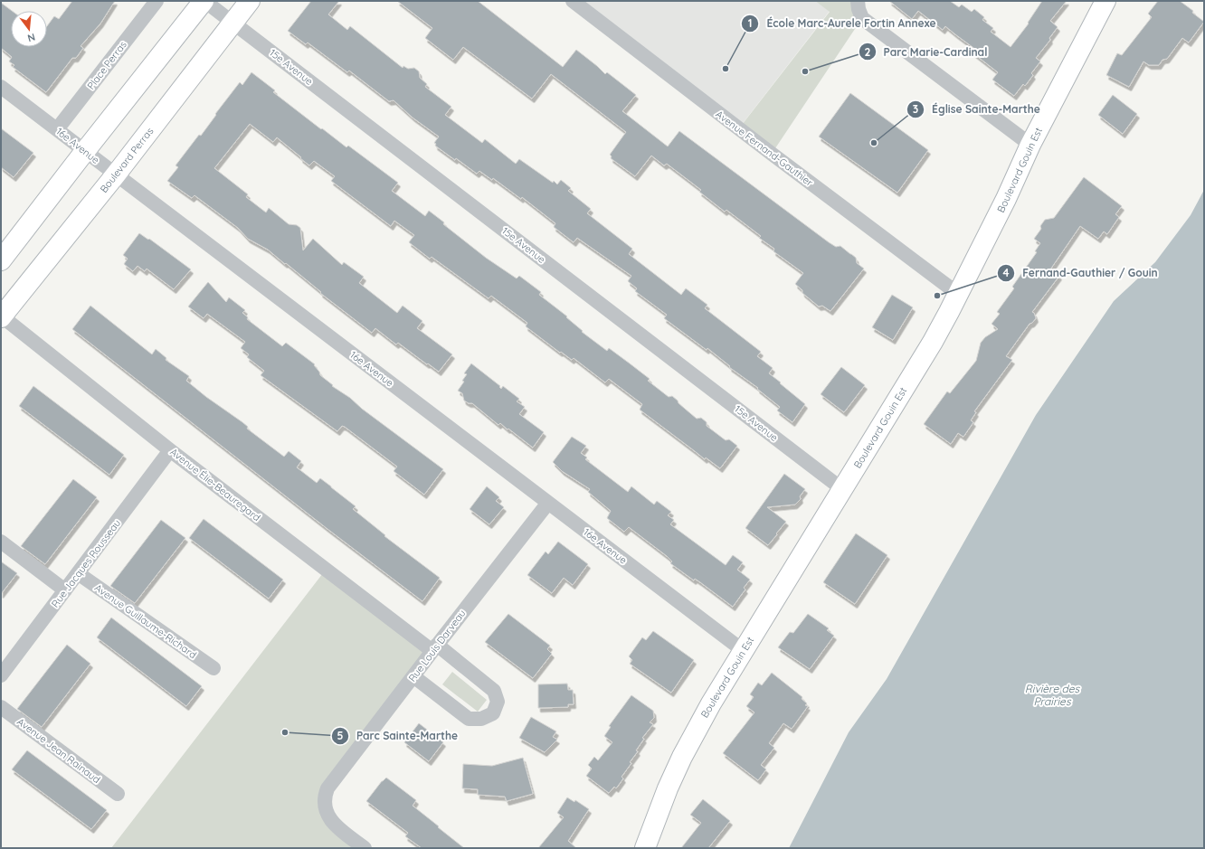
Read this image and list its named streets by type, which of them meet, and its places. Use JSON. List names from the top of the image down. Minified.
{"streets":{"street":["Place Perras","15e Avenue","16e Avenue","Avenue Fernand-Gauthier","Boulevard Perras","Boulevard Gouin Est","Avenue Élie-Beauregard","Rue Jacques Rousseau","Avenue Guillaume-Richard","Rue Louis Darveau","Avenue Jean Rainaud"]},"crossings":[["Place Perras","16e Avenue"],["15e Avenue","Boulevard Perras"],["15e Avenue","Boulevard Gouin Est"],["16e Avenue","Boulevard Perras"],["16e Avenue","Boulevard Gouin Est"],["16e Avenue","Rue Louis Darveau"],["Avenue Fernand-Gauthier","Boulevard Gouin Est"],["Boulevard Perras","Avenue Élie-Beauregard"],["Avenue Élie-Beauregard","Rue Jacques Rousseau"],["Avenue Élie-Beauregard","Rue Louis Darveau"],["Rue Jacques Rousseau","Avenue Guillaume-Richard"]],"water":["Rivière des Prairies"],"places":["École Marc-Aurele Fortin Annexe","Parc Marie-Cardinal","Église Sainte-Marthe","Fernand-Gauthier / Gouin","Parc Sainte-Marthe"],"north":"bottom"}
